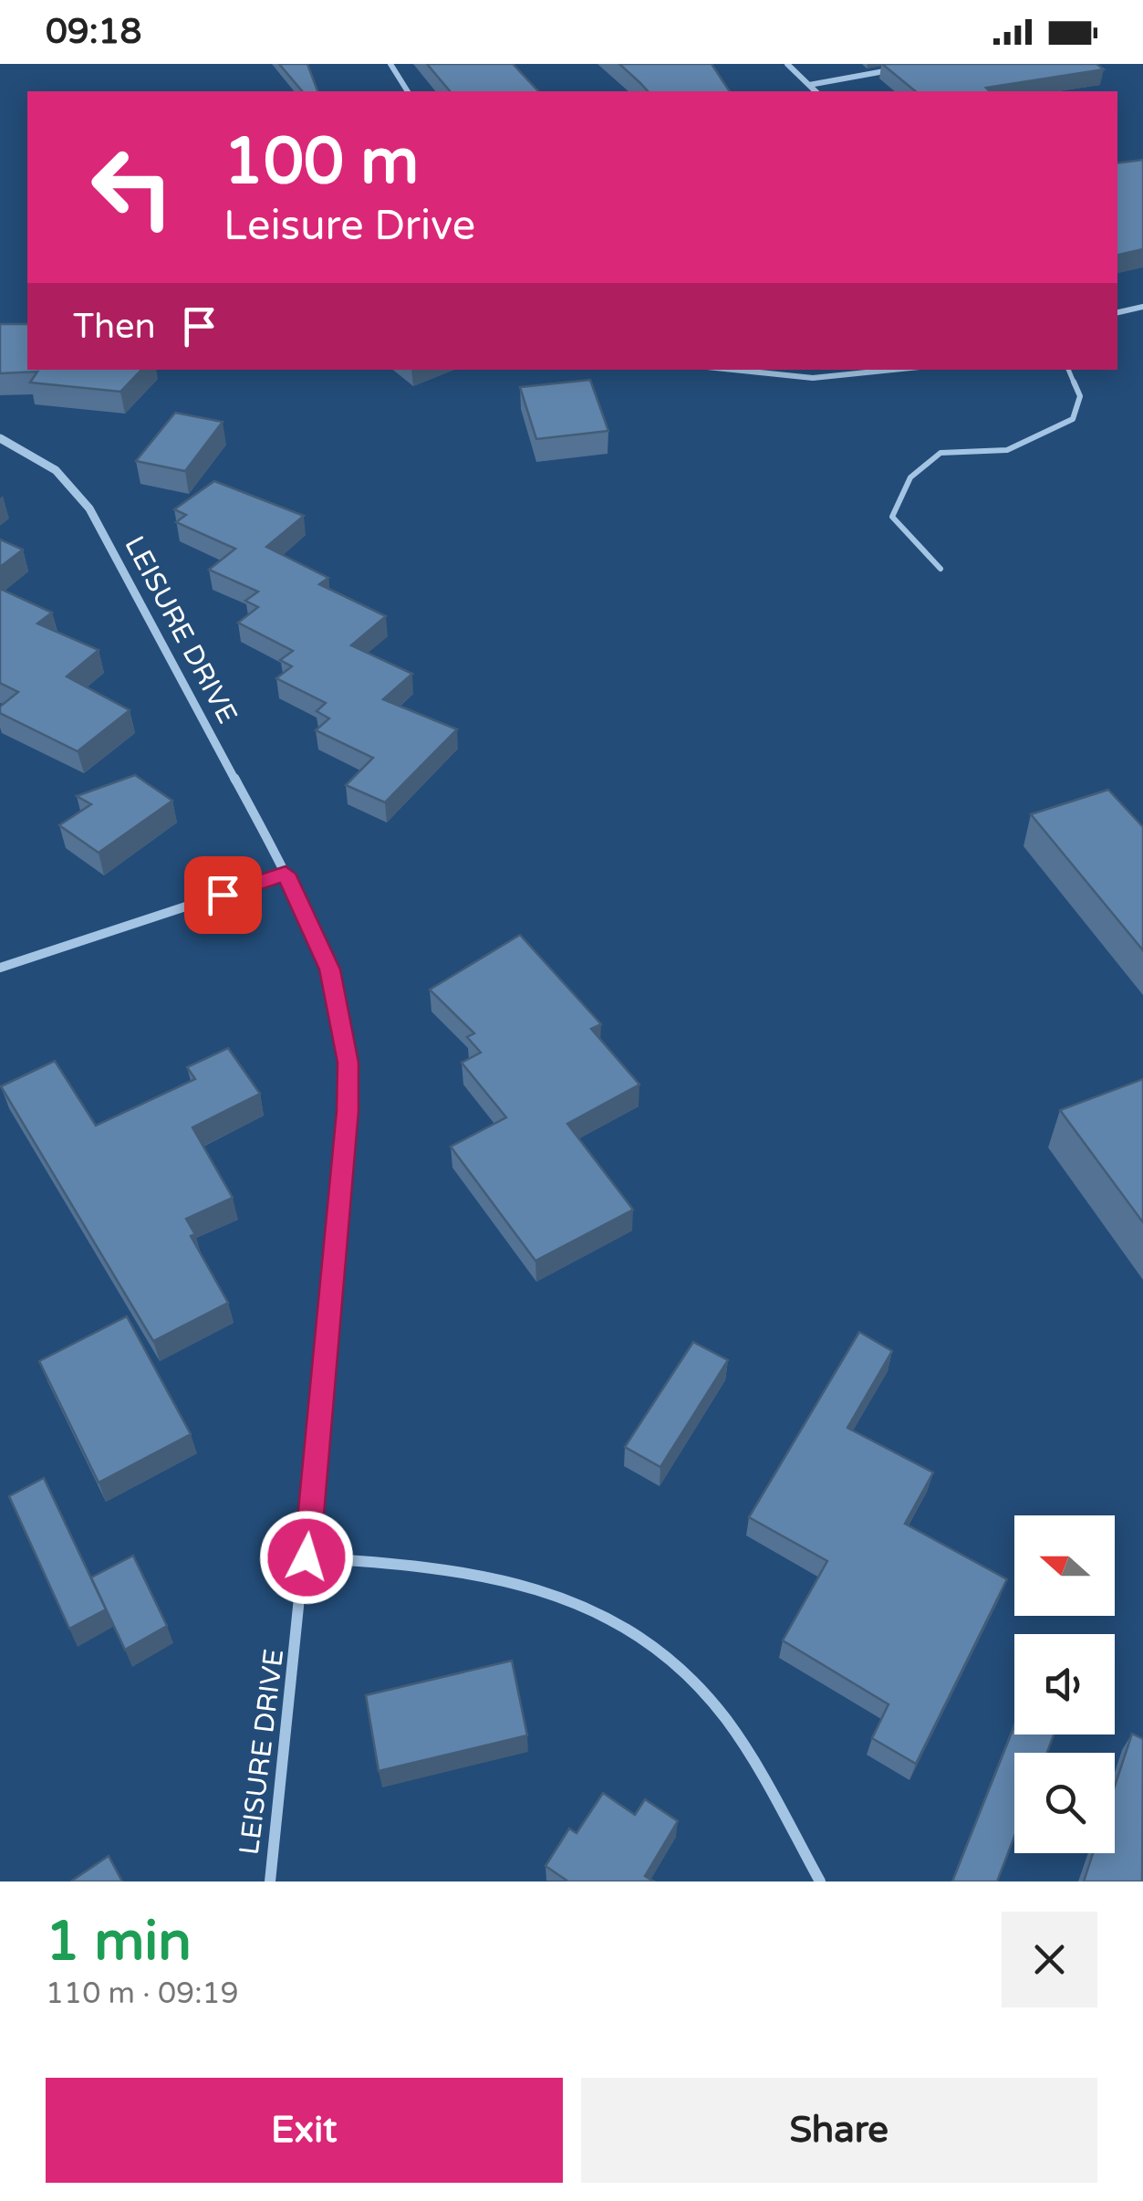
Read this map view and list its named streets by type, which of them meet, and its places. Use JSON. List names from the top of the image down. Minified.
{"streets":{"street":["LEISURE DRIVE"]},"north":"left","page":{"status":"09:18","turn":["100 m","Leisure Drive"],"then":"Then","heading":["1 min","110 m · 09:19"],"buttons":["Exit","Share"]}}
